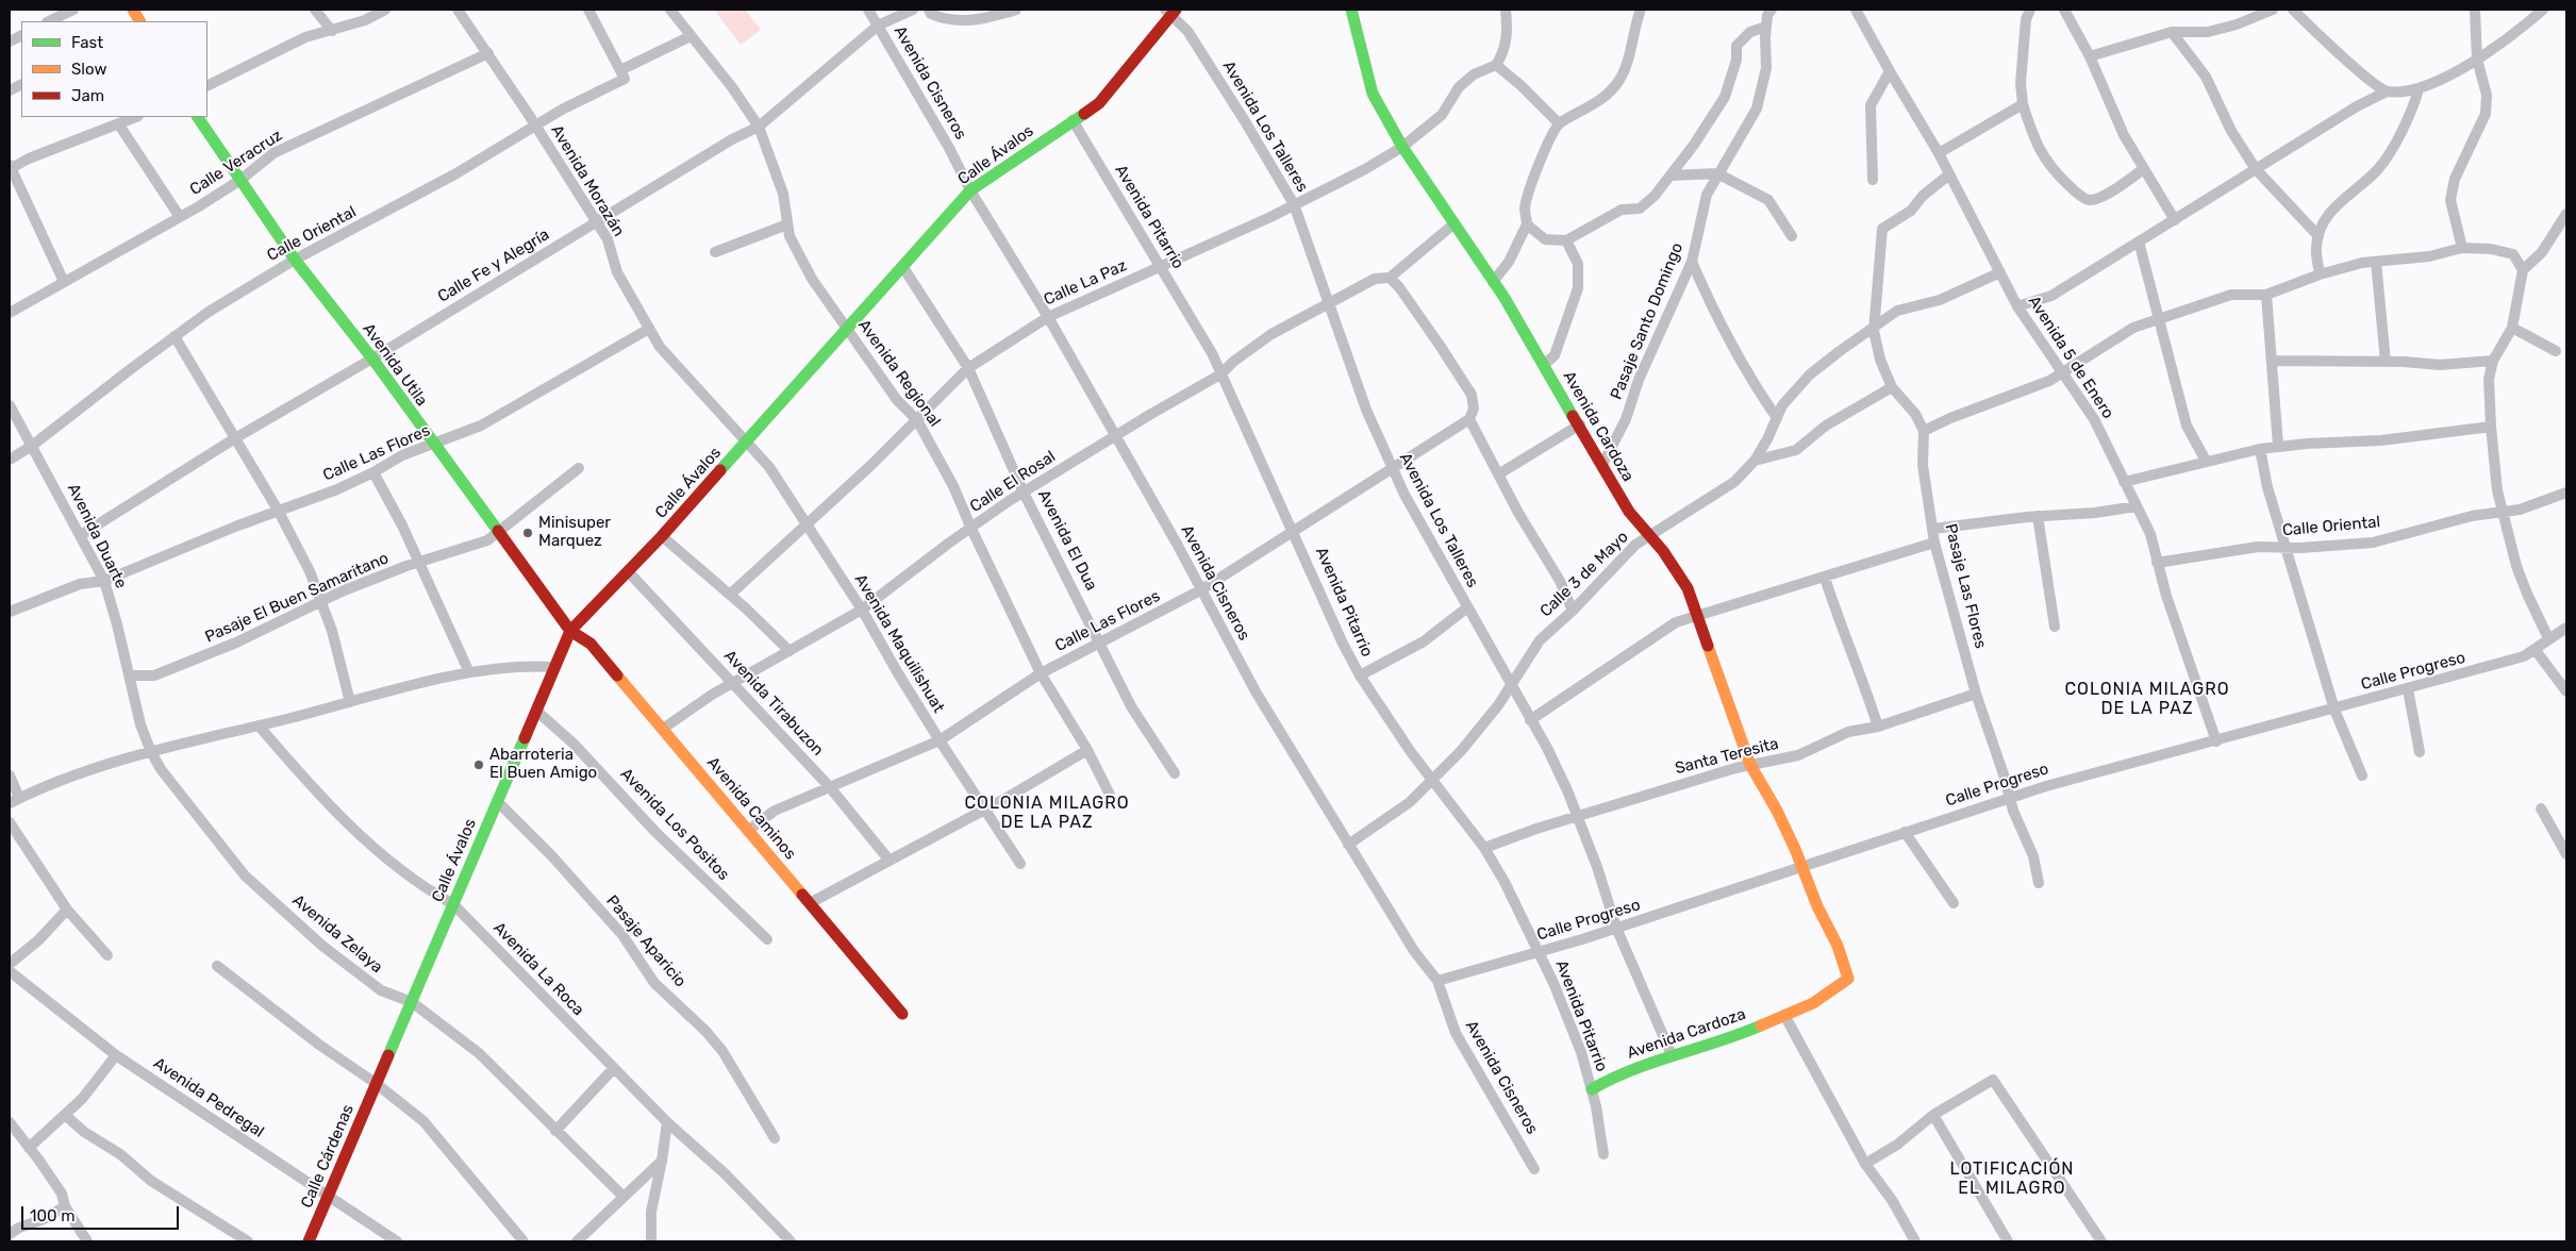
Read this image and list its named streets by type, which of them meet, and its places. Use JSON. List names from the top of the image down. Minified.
{"streets":{"street":["Avenida Cisneros","Avenida Los Talleres","Calle Ávalos","Calle Veracruz","Avenida Morazán","Avenida Pitarrio","Calle Oriental","Calle Fe y Alegría","Calle La Paz","Pasaje Santo Domingo","Avenida 5 de Enero","Avenida Utila","Avenida Regional","Avenida Cardoza","Calle Las Flores","Calle El Rosal","Avenida Duarte","Avenida El Dua","Calle 3 de Mayo","Pasaje Las Flores","Pasaje El Buen Samaritano","Avenida Maquilishuat","Calle Progreso","Avenida Tirabuzon","Santa Teresita","Avenida Caminos","Avenida Los Positos","Avenida Zelaya","Pasaje Aparicio","Avenida La Roca","Avenida Pedregal","Calle Cárdenas"]},"crossings":[["Avenida Cisneros","Calle Ávalos"],["Avenida Cisneros","Calle Fe y Alegría"],["Avenida Cisneros","Calle La Paz"],["Avenida Cisneros","Calle Las Flores"],["Avenida Cisneros","Calle El Rosal"],["Avenida Cisneros","Calle 3 de Mayo"],["Avenida Cisneros","Calle Progreso"],["Avenida Los Talleres","Calle Ávalos"],["Avenida Los Talleres","Calle La Paz"],["Avenida Los Talleres","Avenida Cardoza"],["Avenida Los Talleres","Calle Las Flores"],["Avenida Los Talleres","Calle El Rosal"],["Avenida Los Talleres","Calle 3 de Mayo"],["Avenida Los Talleres","Calle Progreso"],["Avenida Los Talleres","Santa Teresita"],["Calle Ávalos","Avenida Morazán"],["Calle Ávalos","Avenida Pitarrio"],["Calle Ávalos","Avenida Utila"],["Calle Ávalos","Avenida Regional"],["Calle Ávalos","Avenida El Dua"],["Calle Ávalos","Avenida Maquilishuat"],["Calle Ávalos","Avenida Tirabuzon"],["Calle Ávalos","Avenida Caminos"],["Calle Ávalos","Avenida Los Positos"],["Calle Ávalos","Avenida Zelaya"],["Calle Ávalos","Pasaje Aparicio"],["Calle Ávalos","Avenida La Roca"],["Calle Ávalos","Calle Cárdenas"],["Calle Veracruz","Avenida Morazán"],["Calle Veracruz","Avenida Utila"],["Avenida Morazán","Calle Oriental"],["Avenida Morazán","Calle Fe y Alegría"],["Avenida Morazán","Calle Las Flores"],["Avenida Morazán","Avenida Maquilishuat"],["Avenida Pitarrio","Calle La Paz"],["Avenida Pitarrio","Avenida Cardoza"],["Avenida Pitarrio","Calle Las Flores"],["Avenida Pitarrio","Calle El Rosal"],["Avenida Pitarrio","Calle 3 de Mayo"],["Avenida Pitarrio","Calle Progreso"],["Avenida Pitarrio","Santa Teresita"],["Calle Oriental","Avenida 5 de Enero"],["Calle Oriental","Avenida Utila"],["Calle Oriental","Avenida Regional"],["Calle Oriental","Avenida Duarte"],["Calle Fe y Alegría","Avenida Utila"],["Calle Fe y Alegría","Avenida Regional"],["Calle Fe y Alegría","Avenida Duarte"],["Calle La Paz","Avenida Regional"],["Calle La Paz","Avenida Cardoza"],["Calle La Paz","Avenida El Dua"],["Calle La Paz","Avenida Maquilishuat"],["Pasaje Santo Domingo","Avenida Cardoza"],["Avenida 5 de Enero","Calle 3 de Mayo"],["Avenida 5 de Enero","Calle Progreso"],["Avenida Utila","Calle Las Flores"],["Avenida Utila","Pasaje El Buen Samaritano"],["Avenida Utila","Avenida Caminos"],["Avenida Regional","Calle Las Flores"],["Avenida Regional","Calle El Rosal"],["Avenida Cardoza","Calle 3 de Mayo"],["Avenida Cardoza","Calle Progreso"],["Avenida Cardoza","Santa Teresita"],["Calle Las Flores","Avenida Duarte"],["Calle Las Flores","Avenida El Dua"],["Calle Las Flores","Avenida Maquilishuat"],["Calle Las Flores","Avenida Tirabuzon"],["Calle Las Flores","Avenida Caminos"],["Calle El Rosal","Avenida El Dua"],["Calle El Rosal","Avenida Maquilishuat"],["Calle El Rosal","Avenida Tirabuzon"],["Calle El Rosal","Avenida Caminos"],["Avenida Duarte","Pasaje El Buen Samaritano"],["Avenida Duarte","Avenida Zelaya"],["Pasaje Las Flores","Calle Progreso"],["Pasaje Las Flores","Santa Teresita"],["Avenida Pedregal","Calle Cárdenas"]],"districts":["COLONIA MILAGRO DE LA PAZ","COLONIA MILAGRO DE LA PAZ","LOTIFICACIÓN EL MILAGRO"],"places":["Minisuper Marquez","Abarroteria El Buen Amigo"],"legend":["Fast","Slow","Jam"],"scale_bar":"100 m"}
